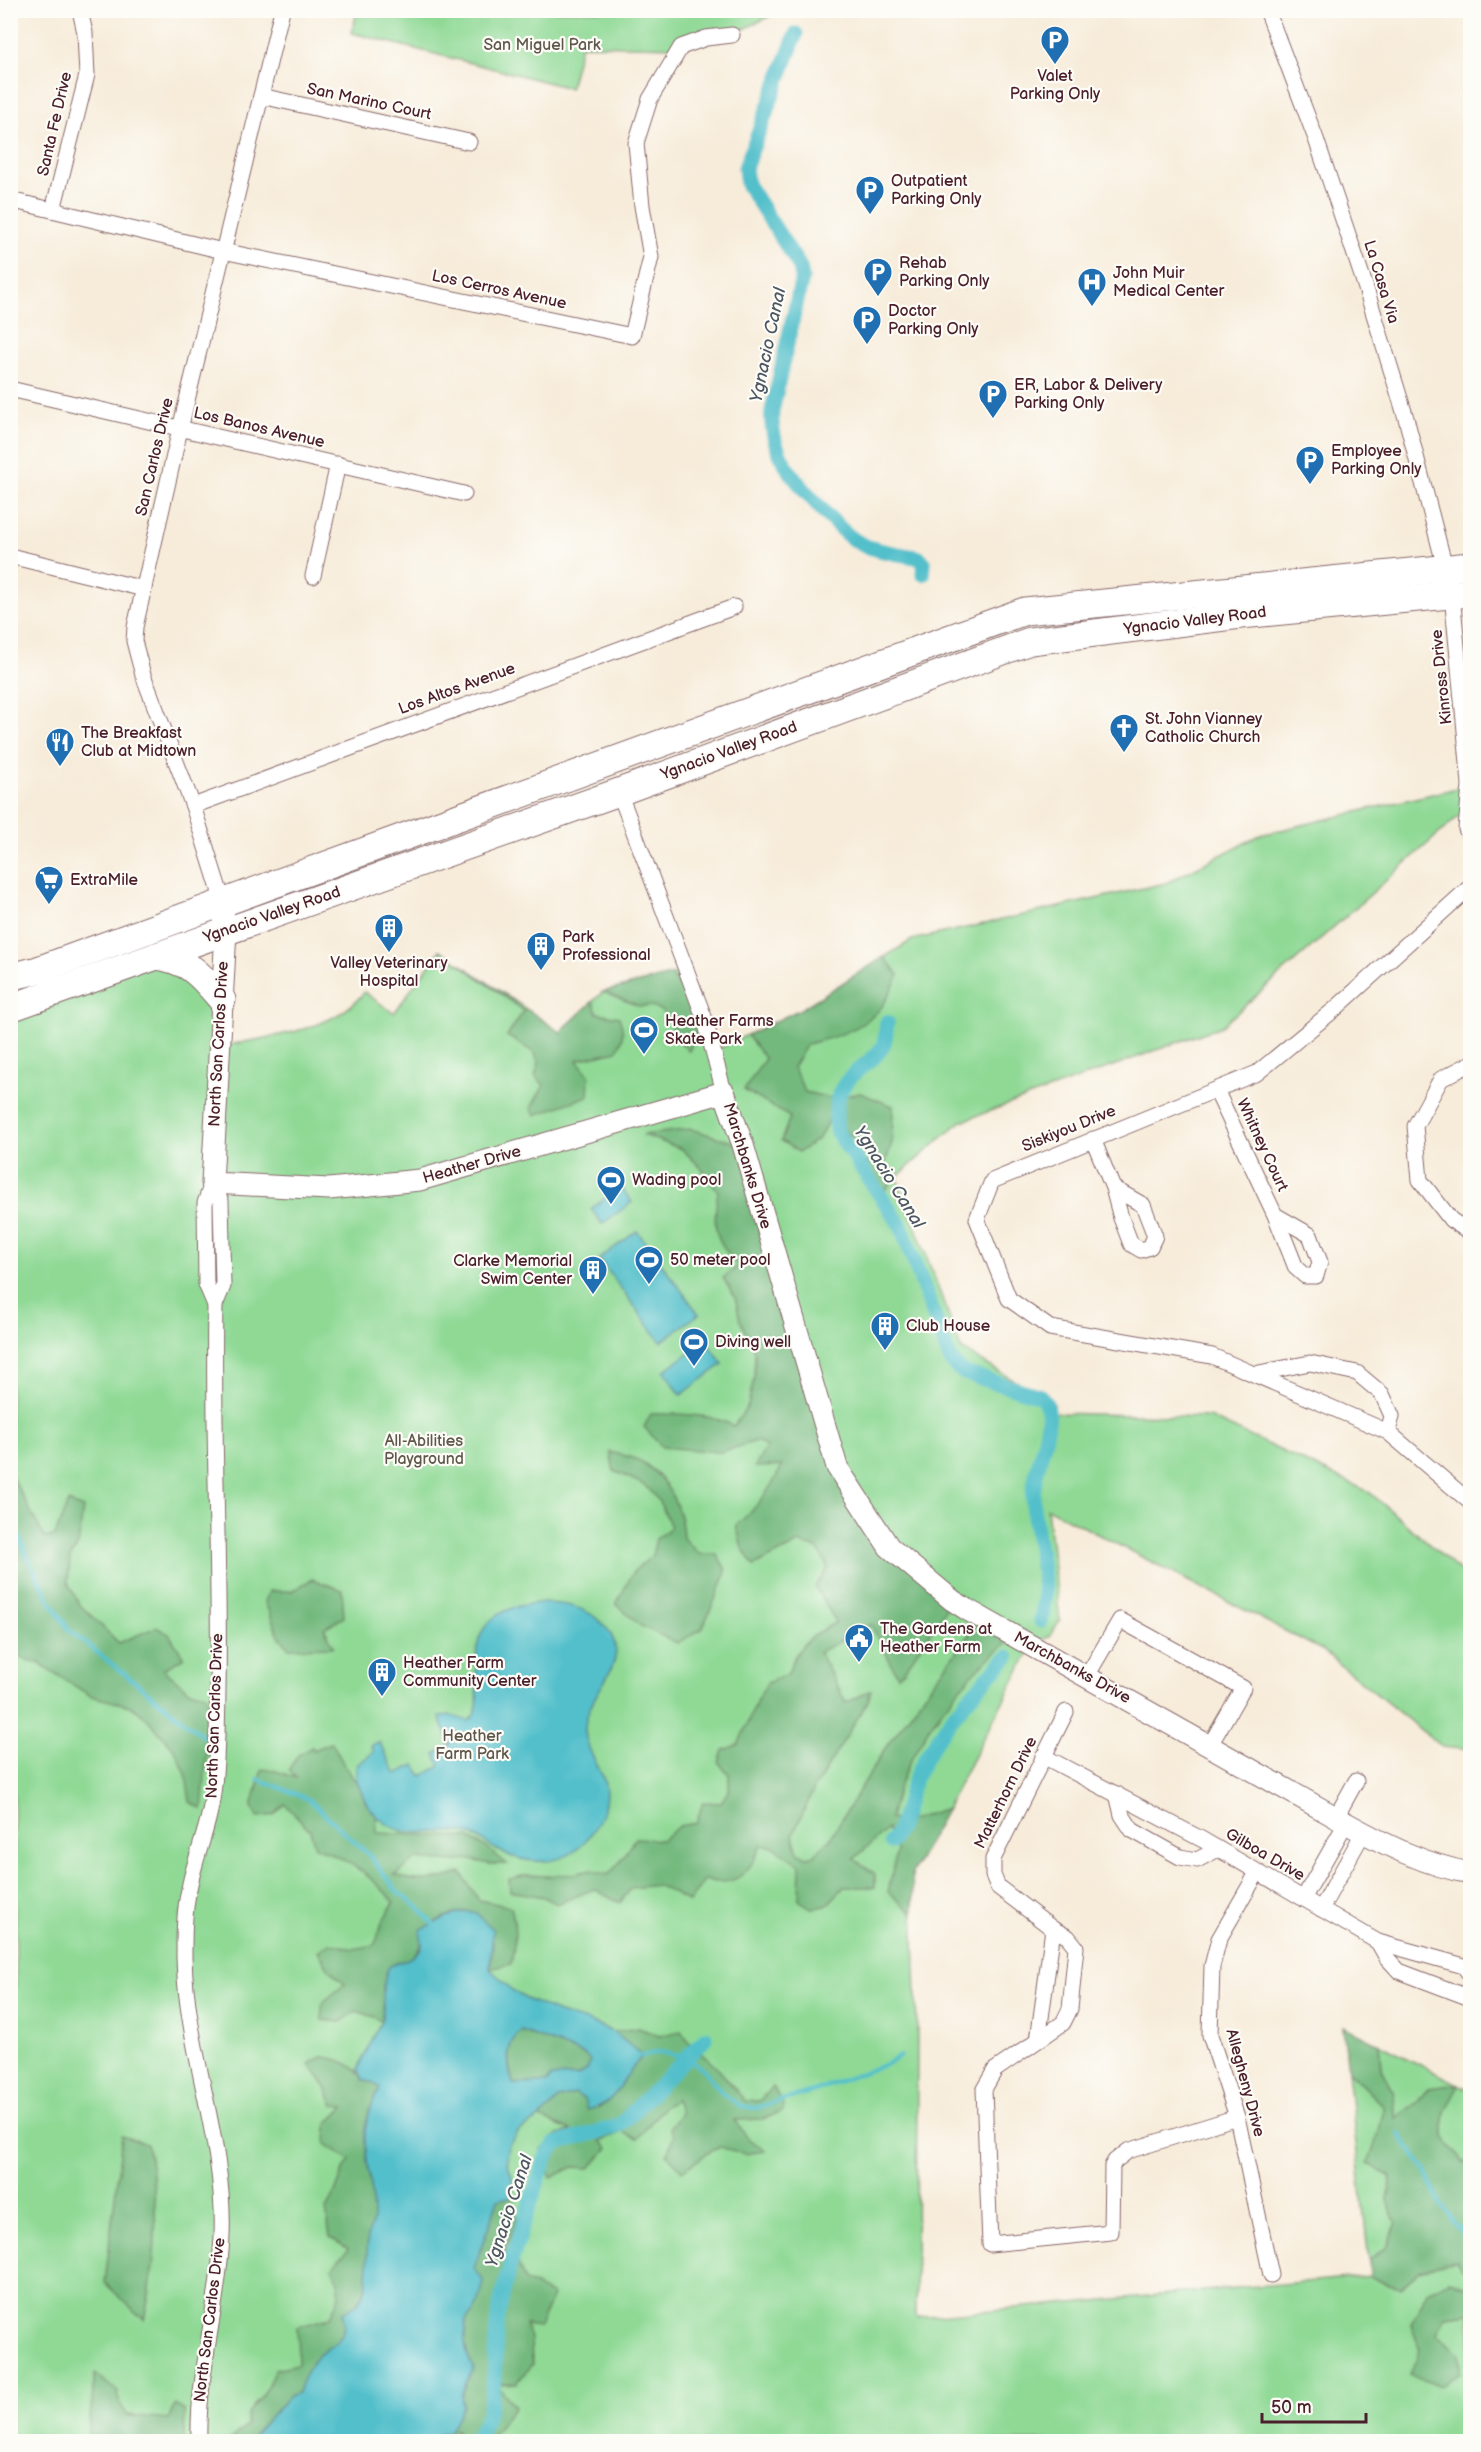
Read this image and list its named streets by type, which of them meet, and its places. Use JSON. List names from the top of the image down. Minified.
{"streets":{"highway":["Ygnacio Valley Road"],"street":["San Marino Court","Santa Fe Drive","La Casa Via","Los Cerros Avenue","Los Banos Avenue","San Carlos Drive","Kinross Drive","Los Altos Avenue","North San Carlos Drive","Siskiyou Drive","Whitney Court","Heather Drive","Marchbanks Drive","Matterhorn Drive","Gilboa Drive","Allegheny Drive"]},"crossings":[["San Marino Court","San Carlos Drive"],["Santa Fe Drive","Los Cerros Avenue"],["La Casa Via","Ygnacio Valley Road"],["La Casa Via","Kinross Drive"],["Los Cerros Avenue","San Carlos Drive"],["Los Banos Avenue","San Carlos Drive"],["San Carlos Drive","Ygnacio Valley Road"],["San Carlos Drive","Los Altos Avenue"],["San Carlos Drive","North San Carlos Drive"],["Ygnacio Valley Road","Kinross Drive"],["Ygnacio Valley Road","North San Carlos Drive"],["Ygnacio Valley Road","Marchbanks Drive"],["North San Carlos Drive","Heather Drive"],["Siskiyou Drive","Whitney Court"],["Heather Drive","Marchbanks Drive"],["Matterhorn Drive","Gilboa Drive"],["Matterhorn Drive","Allegheny Drive"],["Gilboa Drive","Allegheny Drive"]],"water":["Ygnacio Canal"],"parks":["San Miguel Park","All-Abilities Playground","Heather Farm Park"],"places":{"parking":["Valet Parking Only","Outpatient Parking Only","Rehab Parking Only","Doctor Parking Only","ER, Labor & Delivery Parking Only","Employee Parking Only"],"hospital":["John Muir Medical Center"],"church":["St. John Vianney Catholic Church"],"restaurant":["The Breakfast Club at Midtown"],"supermarket":["ExtraMile"],"building":["Valley Veterinary Hospital","Park Professional","Clarke Memorial Swim Center","Club House","Heather Farm Community Center"],"sports":["Heather Farms Skate Park","Wading pool","50 meter pool","Diving well"],"public building":["The Gardens at Heather Farm"]},"scale_bar":"50 m"}
